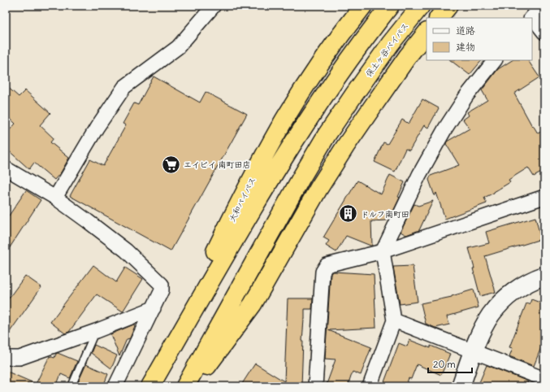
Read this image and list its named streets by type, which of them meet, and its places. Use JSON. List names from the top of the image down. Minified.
{"streets":{"highway":["保土ヶ谷バイパス","大和バイパス"]},"places":{"supermarket":["エイビイ 南町田店"],"building":["ドルフ南町田"]},"legend":["道路","建物"],"scale_bar":"20 m"}
